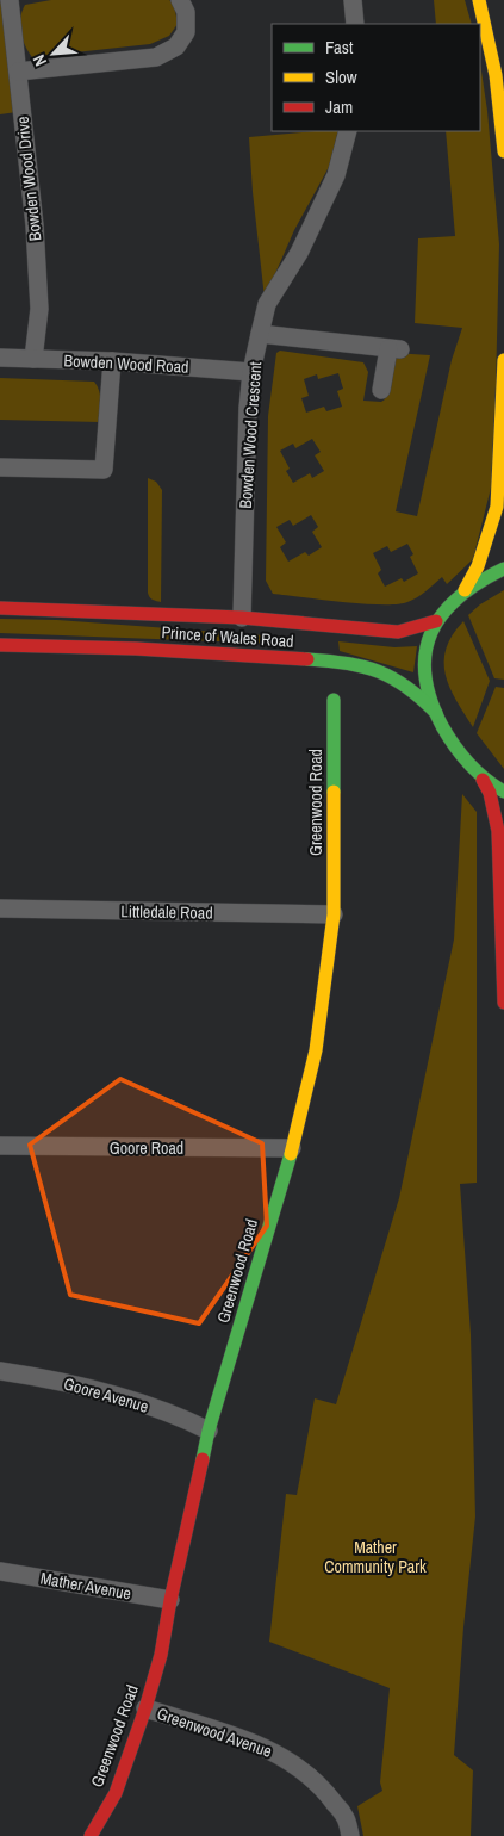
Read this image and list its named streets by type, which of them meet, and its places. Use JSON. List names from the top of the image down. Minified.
{"streets":{"main road":["Prince of Wales Road","Greenwood Road"],"street":["Bowden Wood Drive","Bowden Wood Road","Bowden Wood Crescent","Littledale Road","Goore Road","Goore Avenue","Mather Avenue","Greenwood Avenue"]},"crossings":[["Bowden Wood Drive","Bowden Wood Road"],["Bowden Wood Road","Bowden Wood Crescent"],["Bowden Wood Crescent","Prince of Wales Road"],["Greenwood Road","Littledale Road"],["Greenwood Road","Goore Road"],["Greenwood Road","Goore Avenue"],["Greenwood Road","Mather Avenue"],["Greenwood Road","Greenwood Avenue"]],"parks":["Mather Community Park"],"legend":["Fast","Slow","Jam"],"north":"bottom left"}
